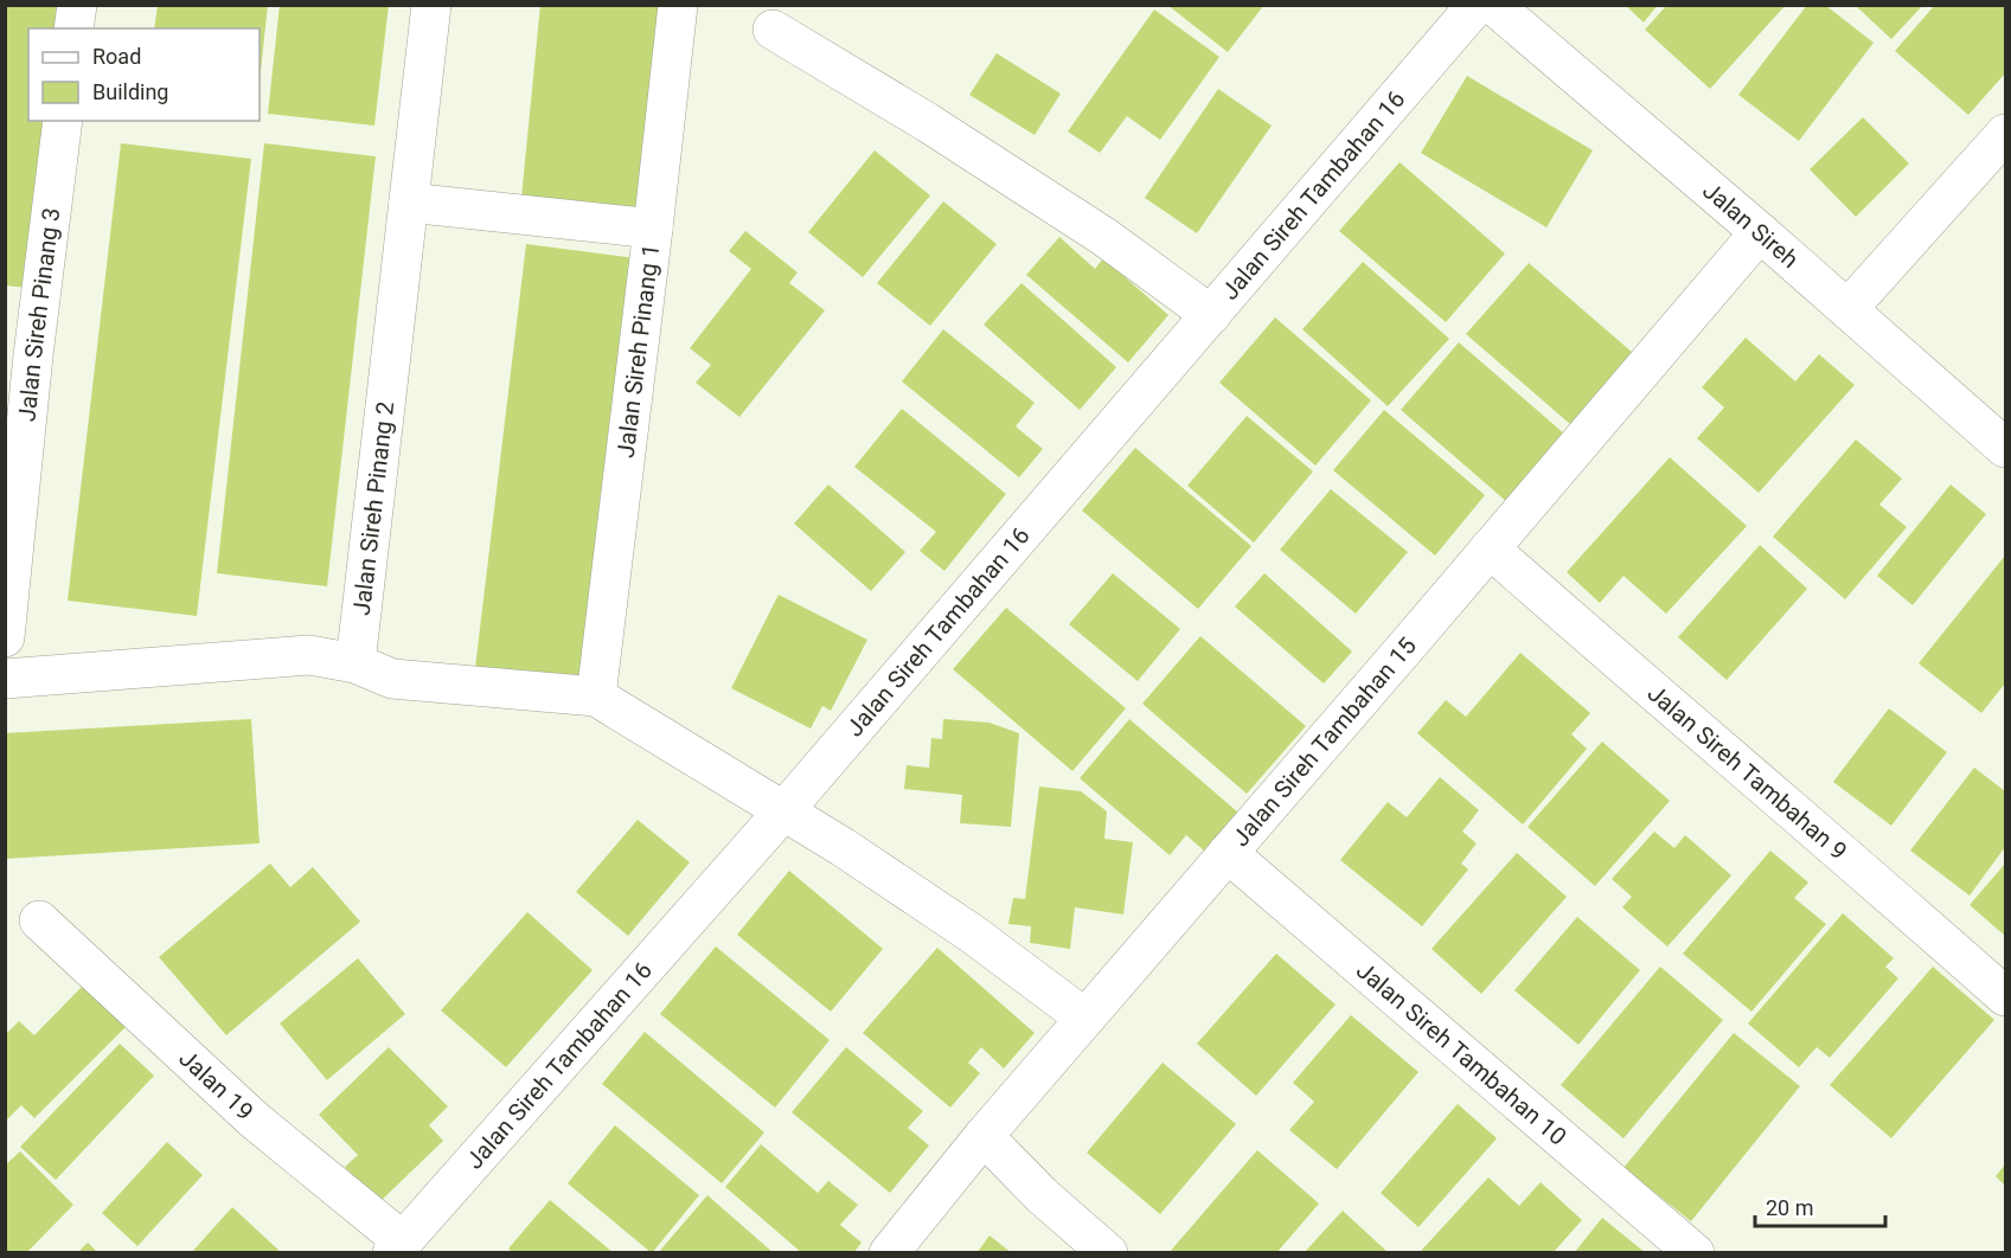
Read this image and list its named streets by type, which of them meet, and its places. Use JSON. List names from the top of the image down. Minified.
{"streets":{"street":["Jalan Sireh Tambahan 16","Jalan Sireh","Jalan Sireh Pinang 3","Jalan Sireh Pinang 1","Jalan Sireh Pinang 2","Jalan Sireh Tambahan 15","Jalan Sireh Tambahan 9","Jalan Sireh Tambahan 10","Jalan 19"]},"crossings":[["Jalan Sireh Tambahan 16","Jalan 19"],["Jalan Sireh","Jalan Sireh Tambahan 15"],["Jalan Sireh Tambahan 15","Jalan Sireh Tambahan 9"],["Jalan Sireh Tambahan 15","Jalan Sireh Tambahan 10"]],"legend":["Road","Building"],"scale_bar":"20 m"}
